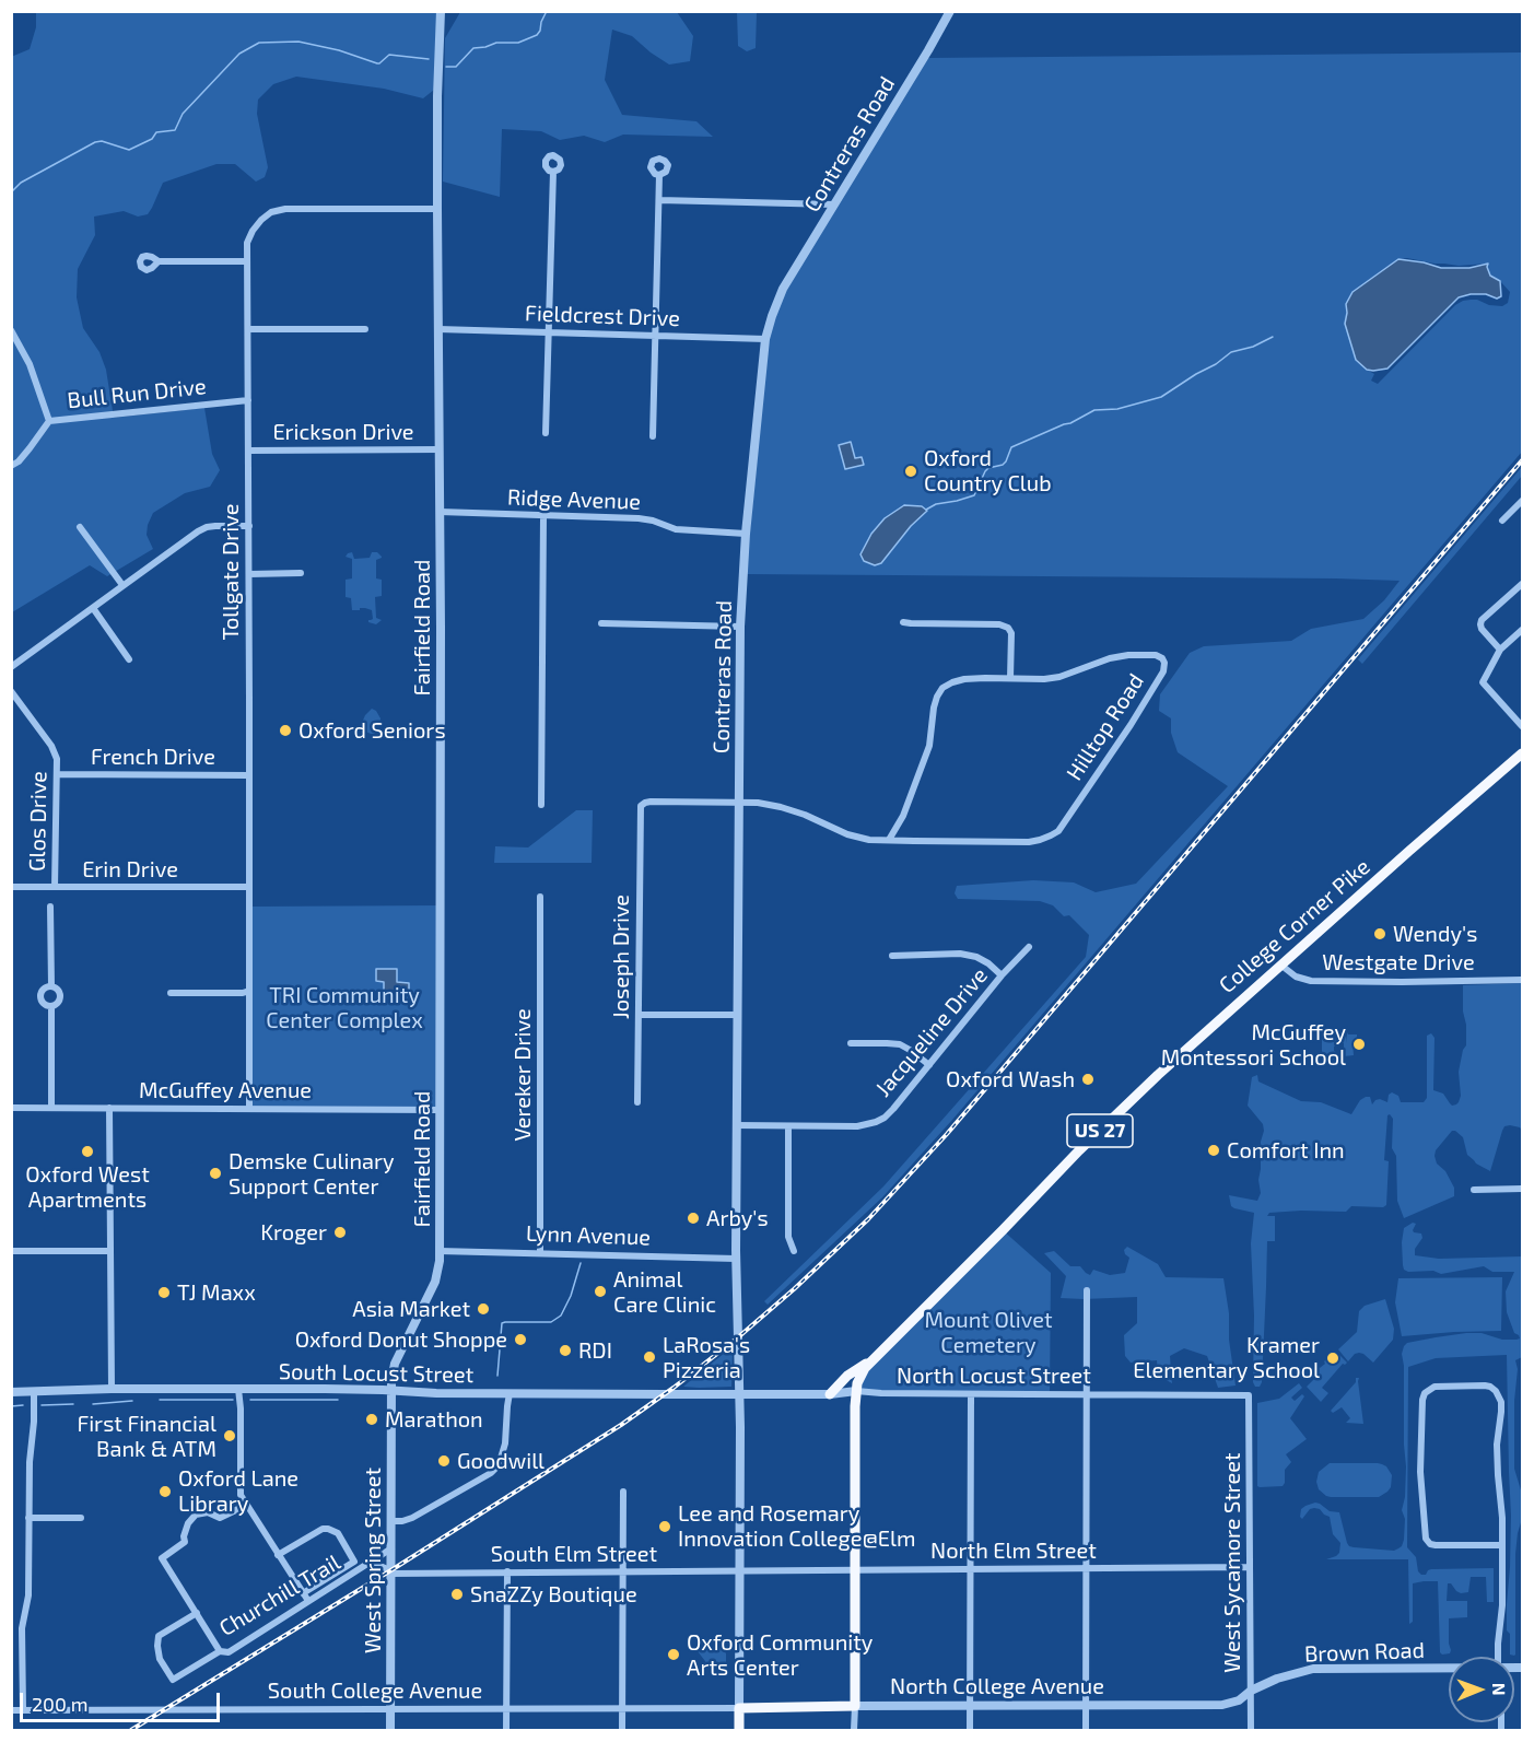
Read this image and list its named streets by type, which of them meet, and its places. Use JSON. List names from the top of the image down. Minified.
{"streets":{"highway":["College Corner Pike","US 27","North College Avenue"],"street":["Contreras Road","Fieldcrest Drive","Bull Run Drive","Erickson Drive","Ridge Avenue","Tollgate Drive","Fairfield Road","Hilltop Road","French Drive","Glos Drive","Erin Drive","Joseph Drive","Westgate Drive","Jacqueline Drive","Vereker Drive","McGuffey Avenue","Lynn Avenue","South Locust Street","North Locust Street","North Elm Street","South Elm Street","West Spring Street","West Sycamore Street","Churchill Trail","Brown Road","South College Avenue"]},"crossings":[["Contreras Road","Fieldcrest Drive"],["Contreras Road","Ridge Avenue"],["Contreras Road","Hilltop Road"],["Contreras Road","Jacqueline Drive"],["Contreras Road","Lynn Avenue"],["Contreras Road","South Locust Street"],["Contreras Road","North Locust Street"],["Contreras Road","North Elm Street"],["Contreras Road","South Elm Street"],["Contreras Road","North College Avenue"],["Contreras Road","South College Avenue"],["Fieldcrest Drive","Fairfield Road"],["Bull Run Drive","Tollgate Drive"],["Erickson Drive","Tollgate Drive"],["Erickson Drive","Fairfield Road"],["Ridge Avenue","Fairfield Road"],["Tollgate Drive","Fairfield Road"],["Tollgate Drive","French Drive"],["Tollgate Drive","Erin Drive"],["Tollgate Drive","McGuffey Avenue"],["Fairfield Road","McGuffey Avenue"],["Fairfield Road","Lynn Avenue"],["Fairfield Road","South Locust Street"],["Fairfield Road","West Spring Street"],["Hilltop Road","Joseph Drive"],["French Drive","Glos Drive"],["Glos Drive","Erin Drive"],["College Corner Pike","Westgate Drive"],["College Corner Pike","US 27"],["College Corner Pike","North Locust Street"],["Vereker Drive","Lynn Avenue"],["US 27","North Locust Street"],["US 27","North Elm Street"],["US 27","North College Avenue"],["South Locust Street","North Locust Street"],["South Locust Street","West Spring Street"],["North Locust Street","West Sycamore Street"],["North Elm Street","South Elm Street"],["North Elm Street","West Sycamore Street"],["South Elm Street","West Spring Street"],["West Spring Street","Churchill Trail"],["West Spring Street","South College Avenue"],["West Sycamore Street","Brown Road"],["West Sycamore Street","North College Avenue"],["Brown Road","North College Avenue"],["North College Avenue","South College Avenue"]],"parks":["TRI Community Center Complex","Mount Olivet Cemetery"],"places":["Oxford Country Club","Oxford Seniors","Wendy's","McGuffey Montessori School","Oxford Wash","Comfort Inn","Oxford West Apartments","Demske Culinary Support Center","Arby's","Kroger","Animal Care Clinic","TJ Maxx","Asia Market","Oxford Donut Shoppe","RDI","LaRosa's Pizzeria","Kramer Elementary School","Marathon","First Financial Bank & ATM","Goodwill","Oxford Lane Library","Lee and Rosemary Innovation College@Elm","SnaZZy Boutique","Oxford Community Arts Center"],"scale_bar":"200 m","north":"right"}
